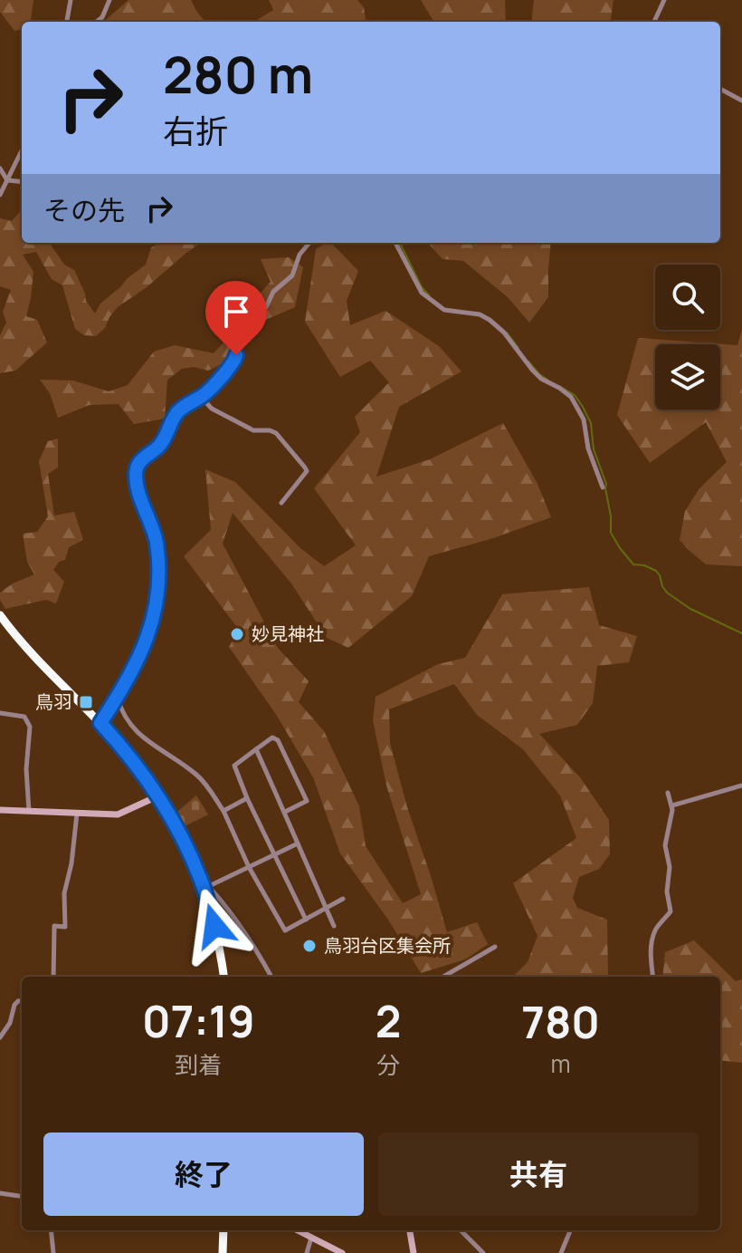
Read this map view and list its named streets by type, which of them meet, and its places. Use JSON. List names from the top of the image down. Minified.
{"places":{"other":["妙見神社","鳥羽台区集会所"],"transit":["鳥羽"]},"page":{"turn":["280 m","右折"],"then":"その先","eta":["07:19","到着","2","分","780","m"],"buttons":["終了","共有"]}}
